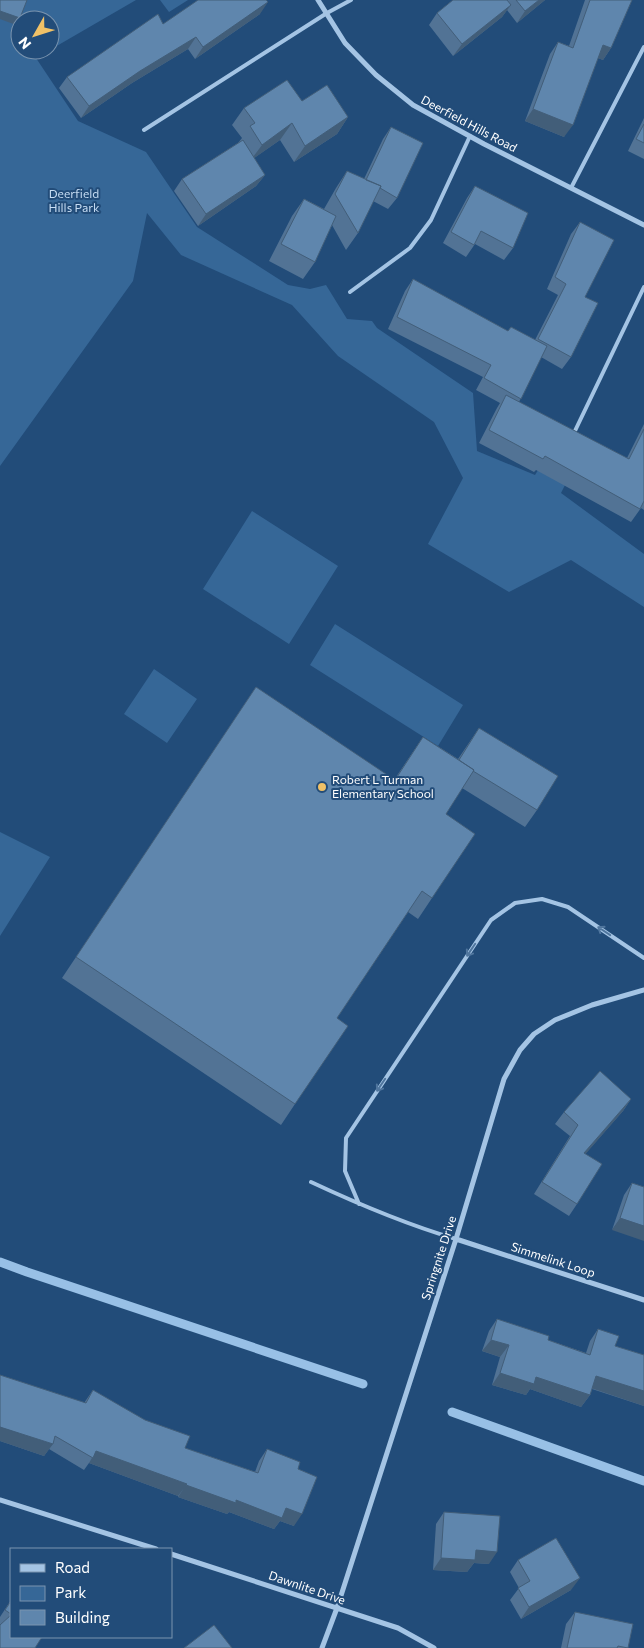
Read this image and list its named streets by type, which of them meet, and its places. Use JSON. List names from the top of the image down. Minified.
{"streets":{"street":["Deerfield Hills Road","Springnite Drive","Simmelink Loop","Dawnlite Drive"]},"crossings":[["Springnite Drive","Simmelink Loop"],["Springnite Drive","Dawnlite Drive"]],"parks":["Deerfield Hills Park"],"places":["Robert L Turman Elementary School"],"legend":["Road","Park","Building"],"north":"bottom left"}
